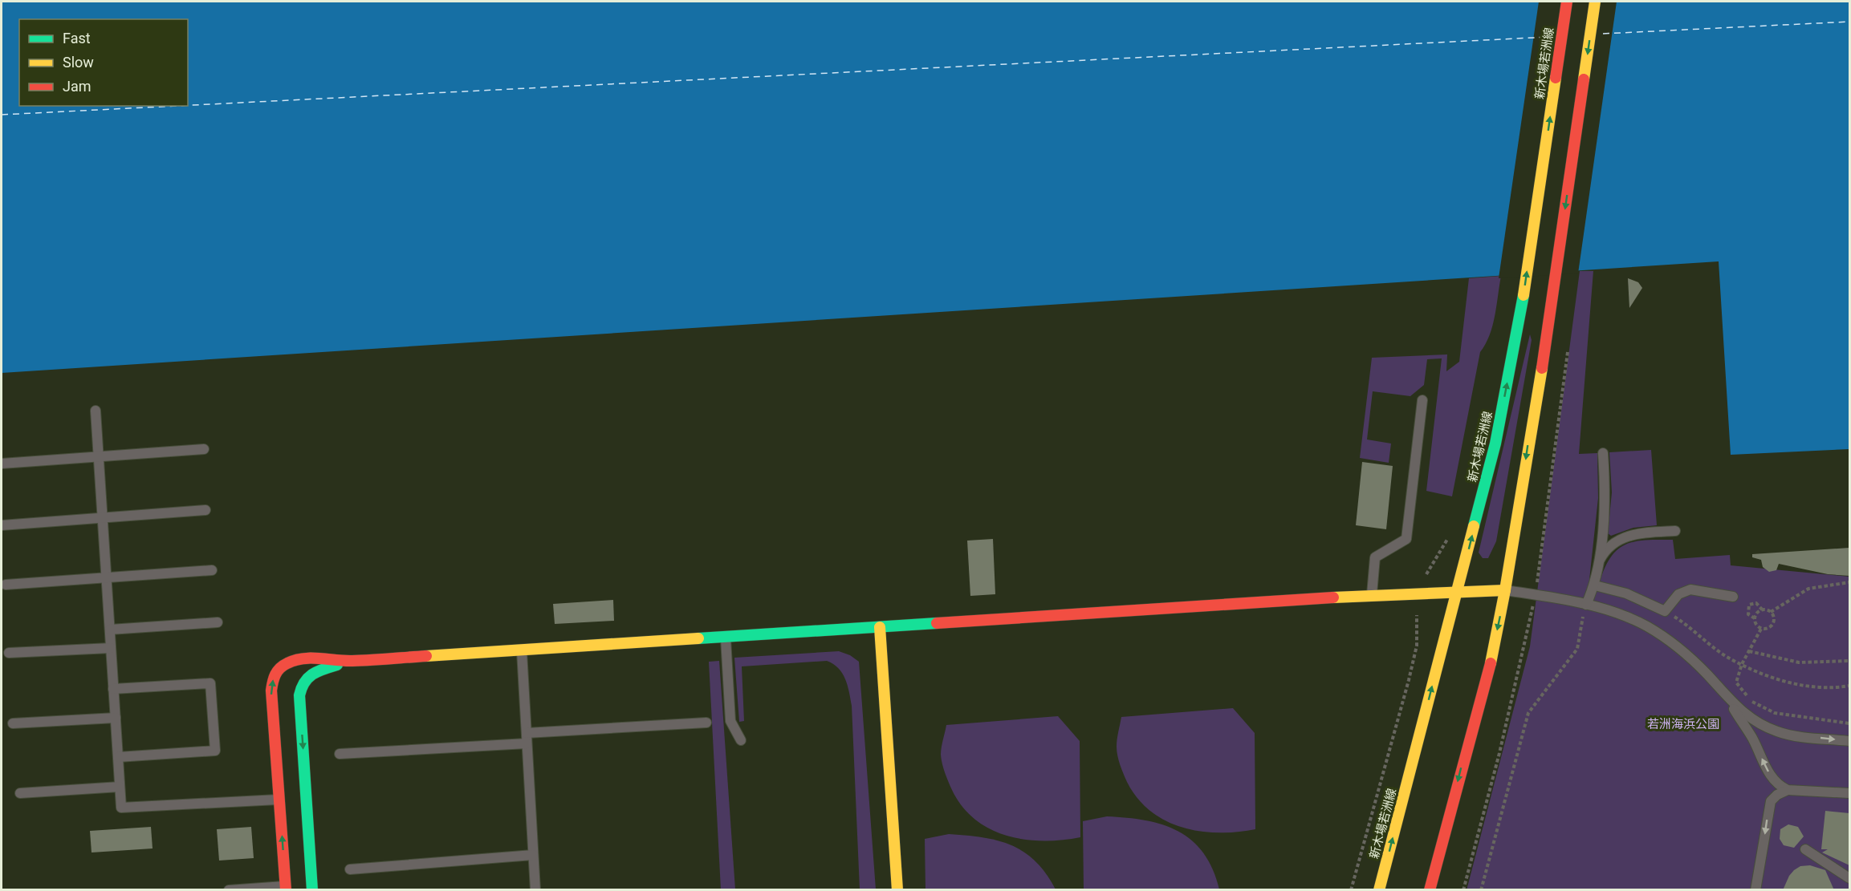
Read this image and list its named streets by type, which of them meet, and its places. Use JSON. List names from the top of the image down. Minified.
{"streets":{"street":["新木場若洲線"]},"parks":["若洲海浜公園"],"legend":["Fast","Slow","Jam"]}
